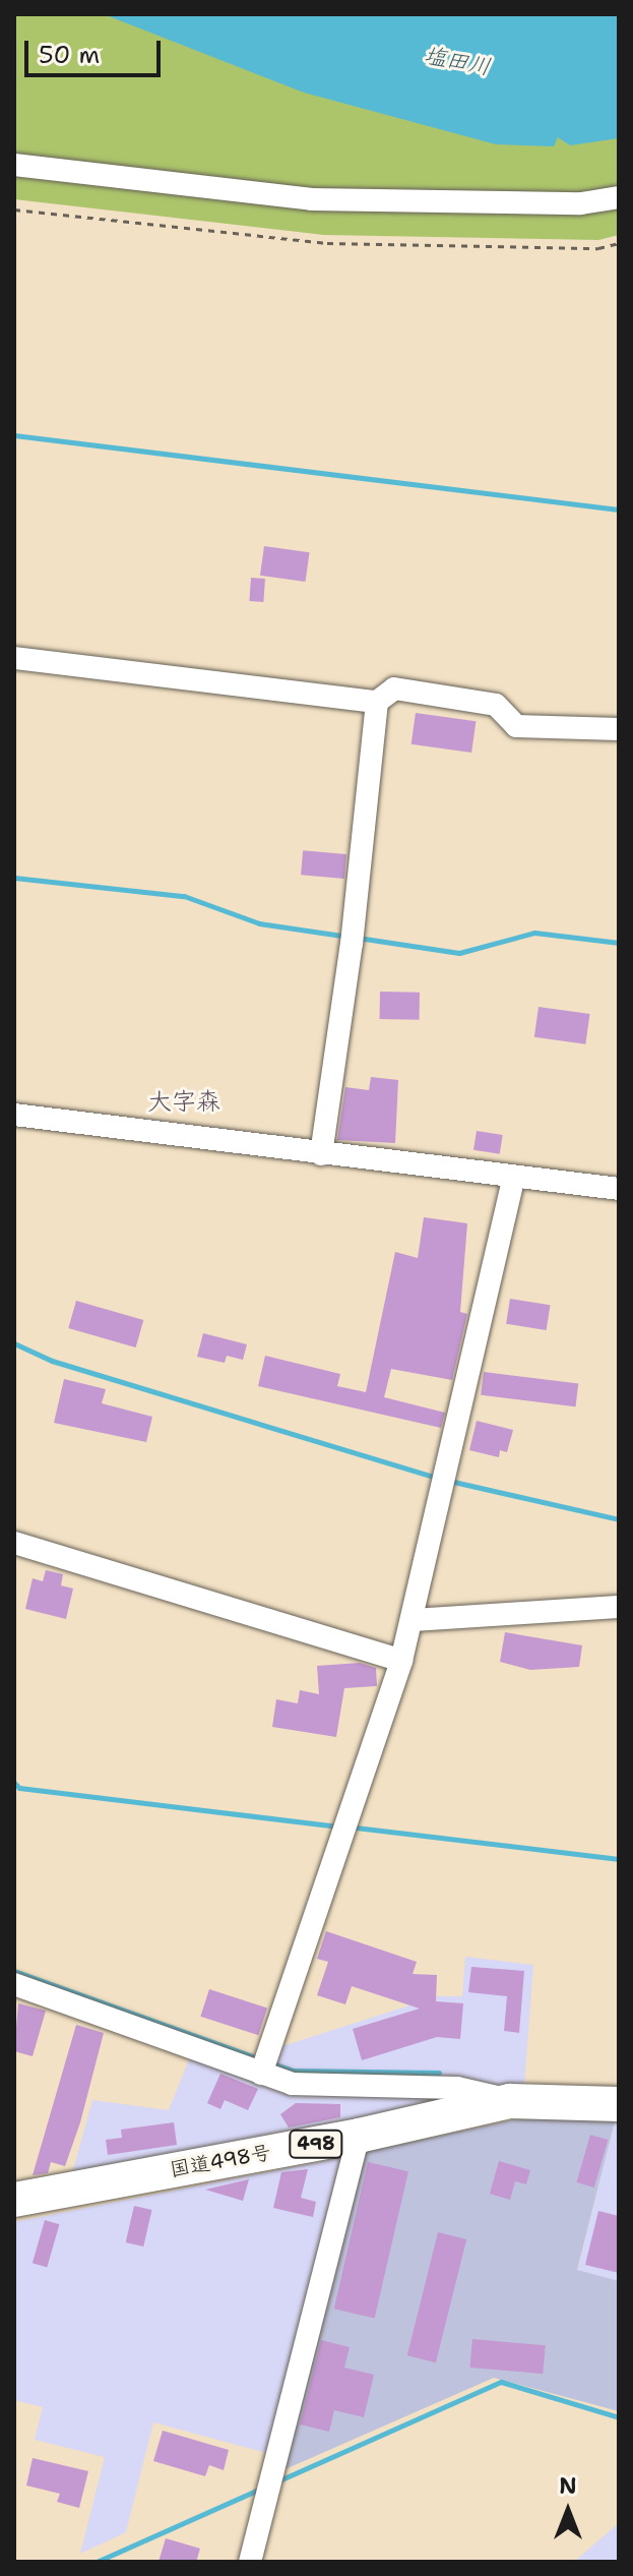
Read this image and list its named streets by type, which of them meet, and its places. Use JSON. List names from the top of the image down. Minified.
{"streets":{"highway":["498","国道498号"]},"districts":["大字森"],"water":["塩田川"],"scale_bar":"50 m","north":"top"}
